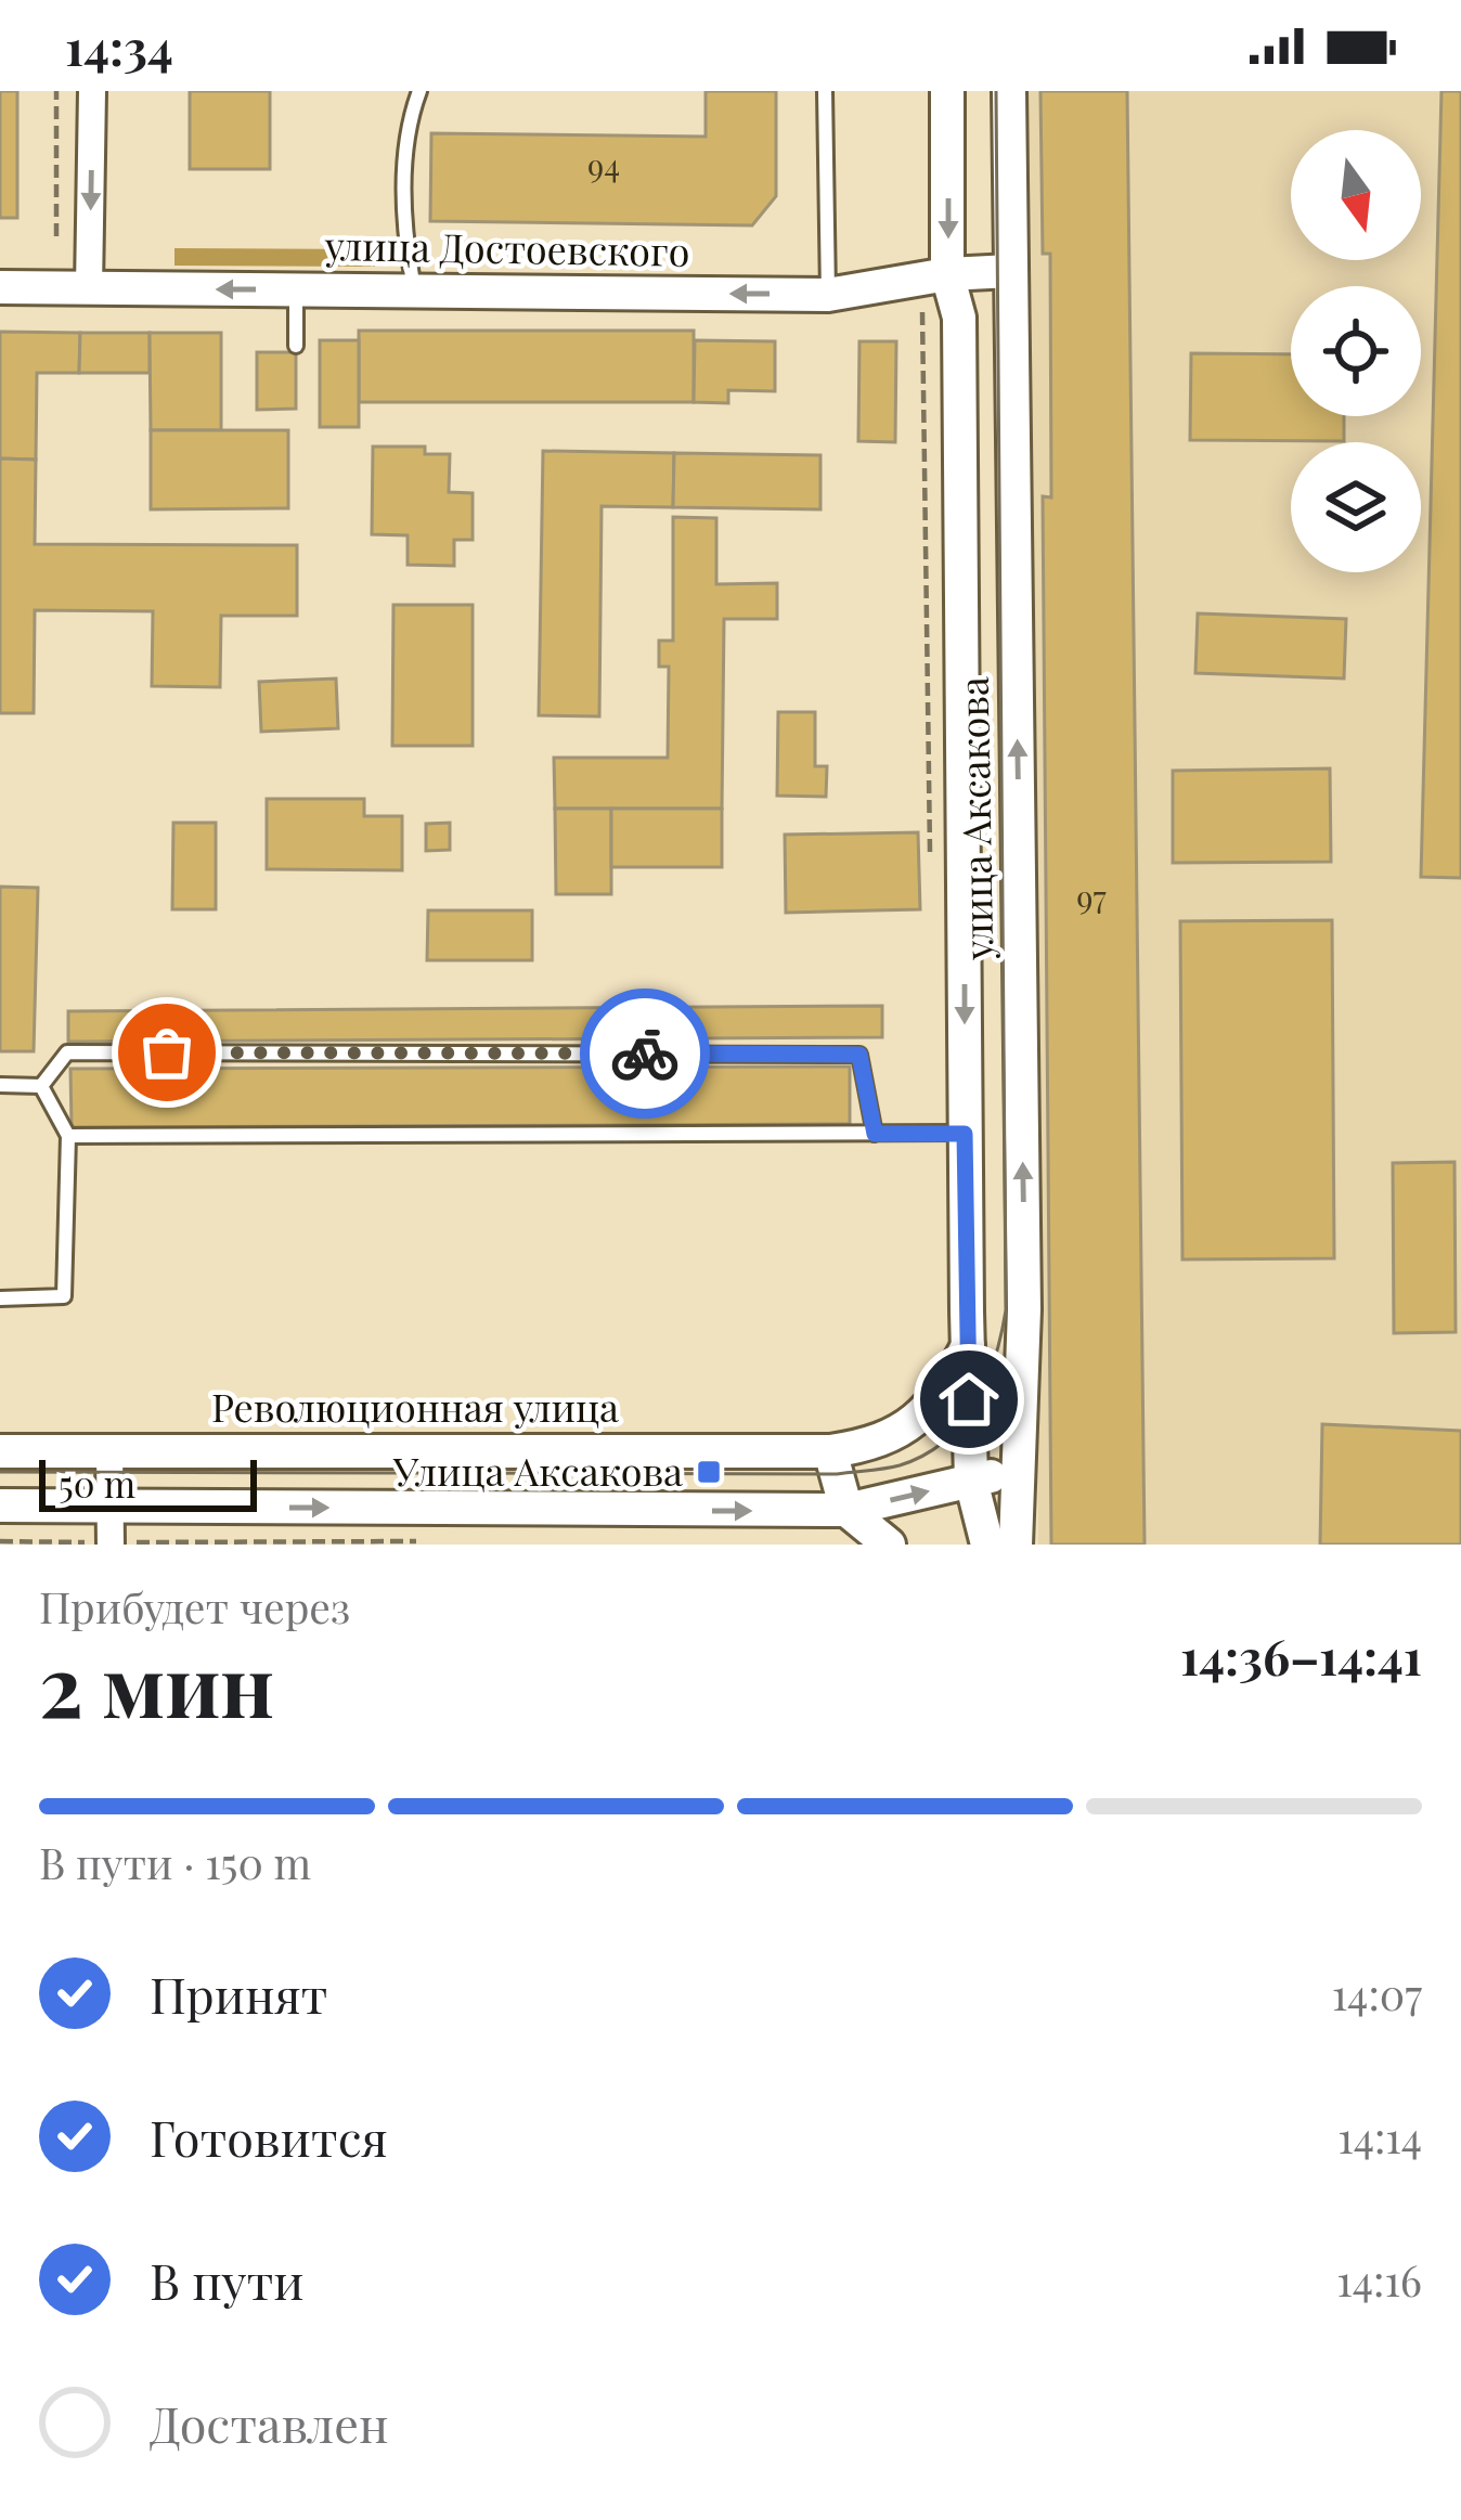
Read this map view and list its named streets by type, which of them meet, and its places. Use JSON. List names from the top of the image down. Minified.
{"streets":{"street":["улица Достоевского","улица Аксакова","Революционная улица"]},"crossings":[["улица Достоевского","улица Аксакова"]],"one_way":["улица Достоевского"],"places":{"transit":["Улица Аксакова"]},"house_numbers":["94","97"],"scale_bar":"50 m","north":"bottom","page":{"status":"14:34","scale":"50 m","heading":["2 мин","Прибудет через","14:36–14:41"],"bar":"В пути · 150 m","list":[["Принят","14:07"],["Готовится","14:14"],["В пути","14:16"],"Доставлен"]}}
